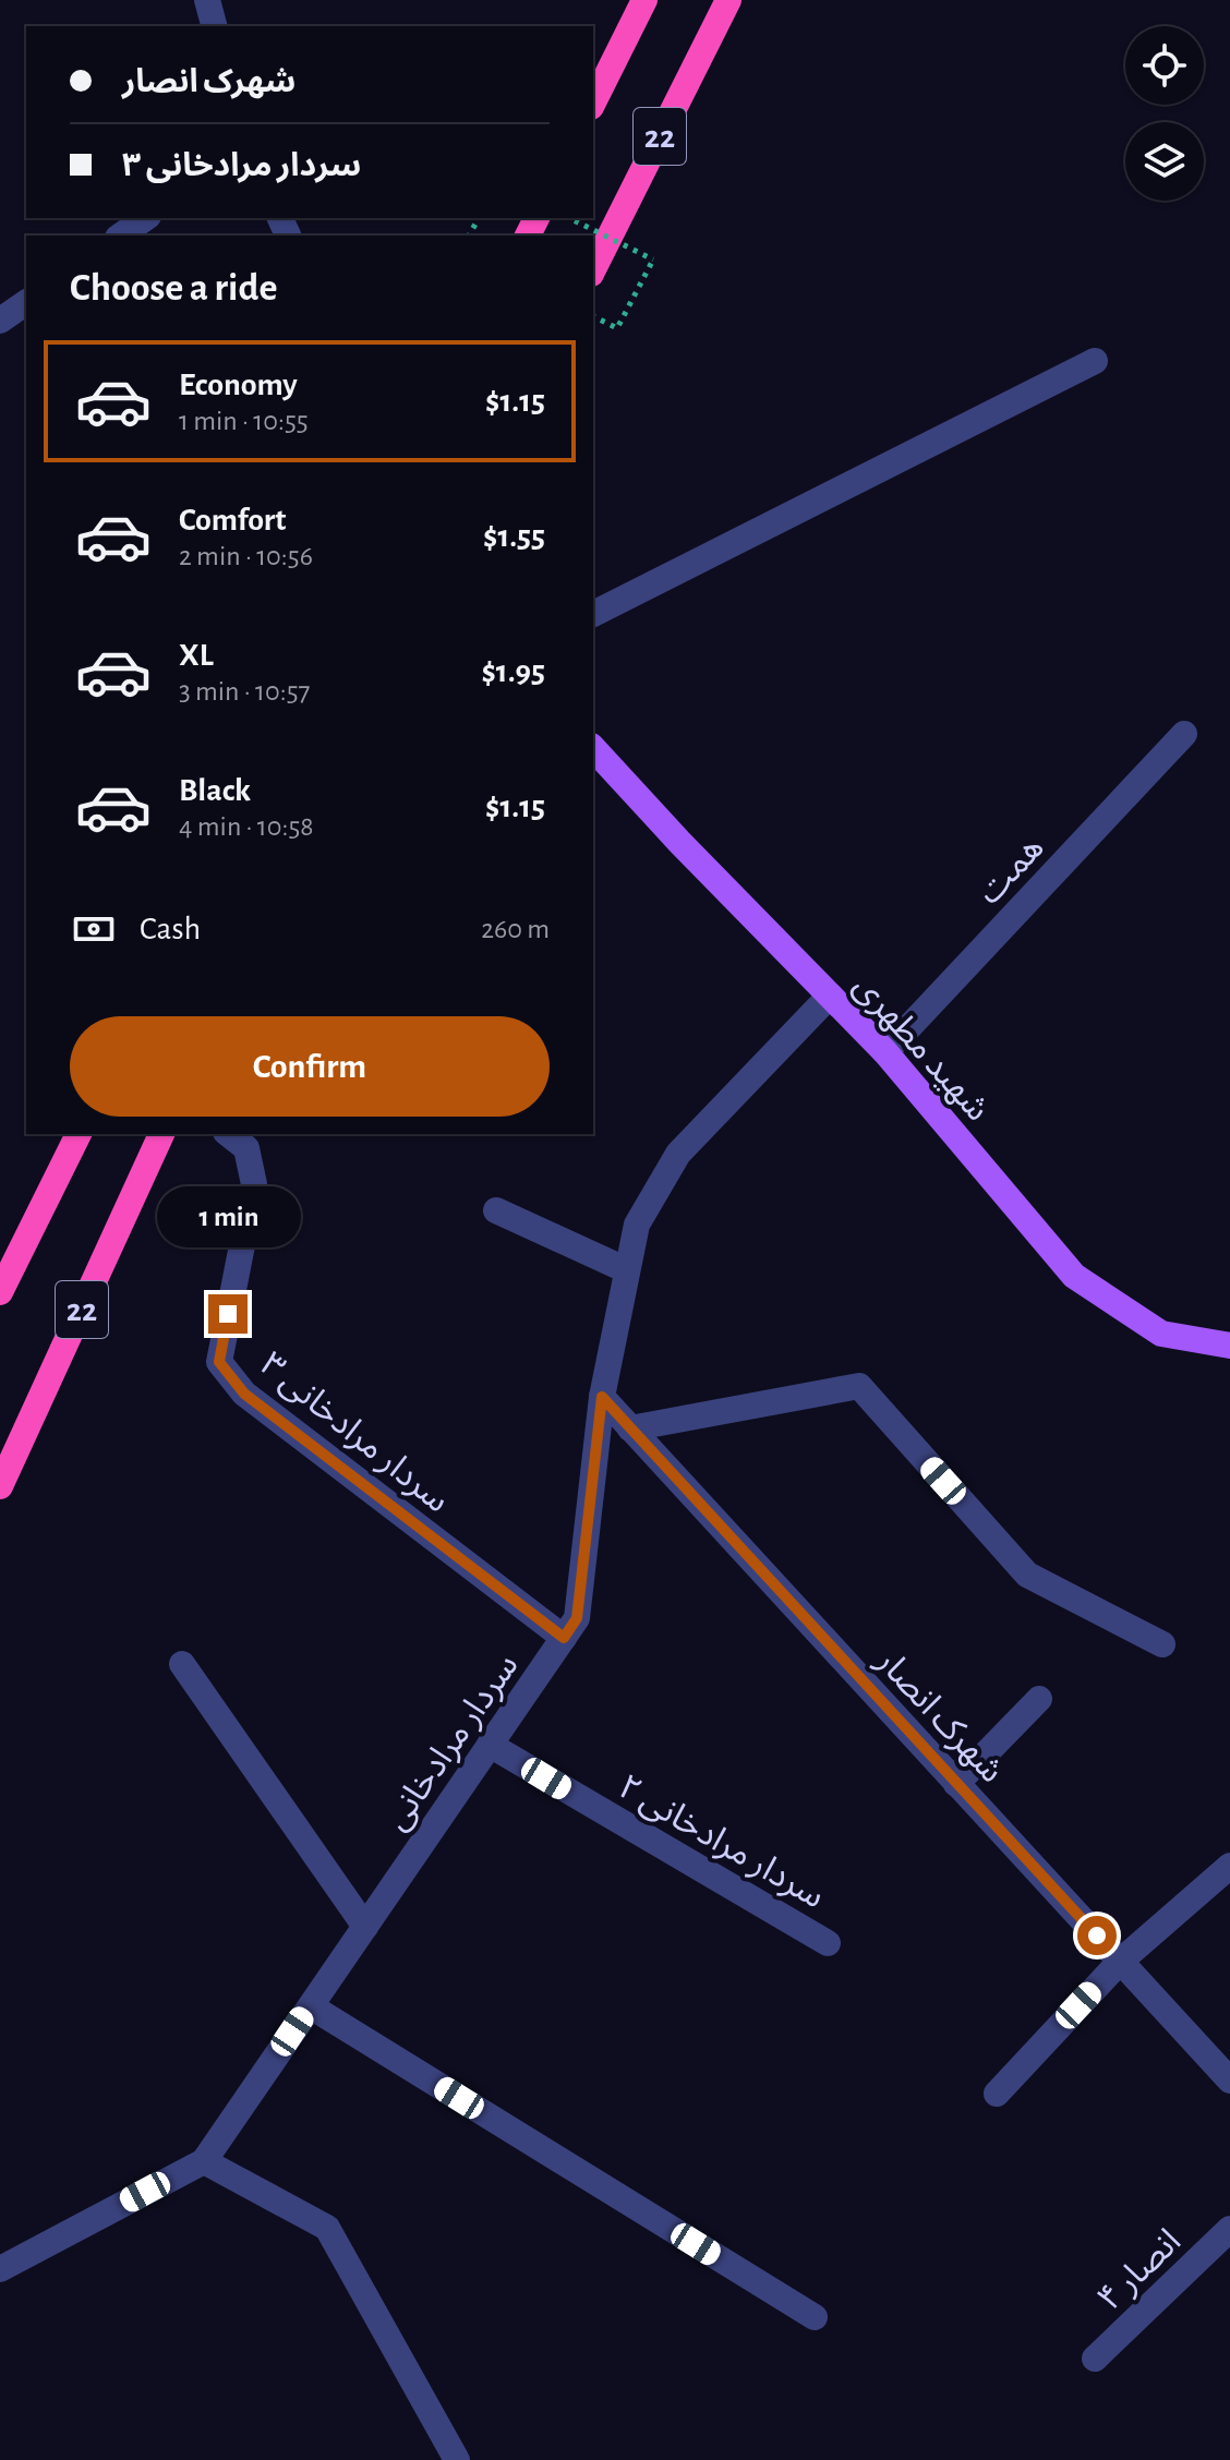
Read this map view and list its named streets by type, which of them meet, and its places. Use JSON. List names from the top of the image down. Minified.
{"streets":{"highway":["22"],"main road":["شهید مطهری"],"street":["همت","سردار مرادخانی ۳","شهرک انصار","سردار مرادخانی","سردار مرادخانی ۲","انصار ۴"]},"crossings":[["همت","شهید مطهری"],["شهید مطهری","سردار مرادخانی"],["سردار مرادخانی ۳","سردار مرادخانی"],["شهرک انصار","سردار مرادخانی"],["سردار مرادخانی","سردار مرادخانی ۲"]],"page":{"banner":["شهرک انصار","سردار مرادخانی ۳"],"heading":"Choose a ride","list":[{"name":"Economy","note":"1 min · 10:55","value":"$1.15"},{"name":"Comfort","note":"2 min · 10:56","value":"$1.55"},{"name":"XL","note":"3 min · 10:57","value":"$1.95"},{"name":"Black","note":"4 min · 10:58","value":"$1.15"}],"pay":["Cash","260 m"],"buttons":"Confirm","bubble":"1 min"}}
